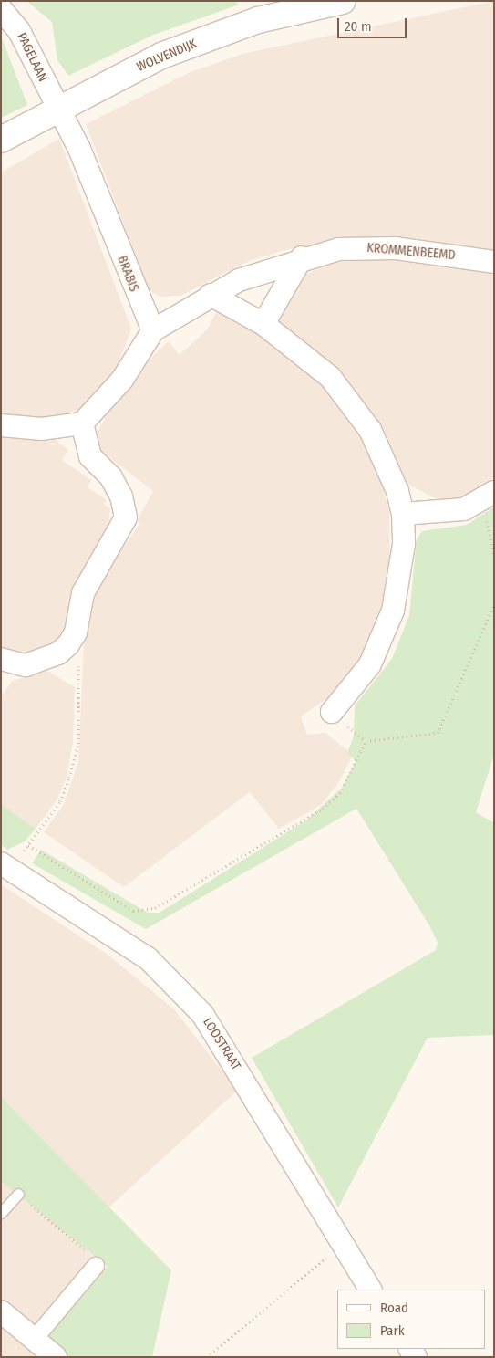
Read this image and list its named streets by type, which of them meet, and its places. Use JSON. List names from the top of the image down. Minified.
{"streets":{"street":["WOLVENDIJK","PAGELAAN","KROMMENBEEMD","BRABIS","LOOSTRAAT"]},"crossings":[["WOLVENDIJK","PAGELAAN"],["WOLVENDIJK","BRABIS"],["PAGELAAN","BRABIS"],["KROMMENBEEMD","BRABIS"]],"legend":["Road","Park"],"scale_bar":"20 m"}
